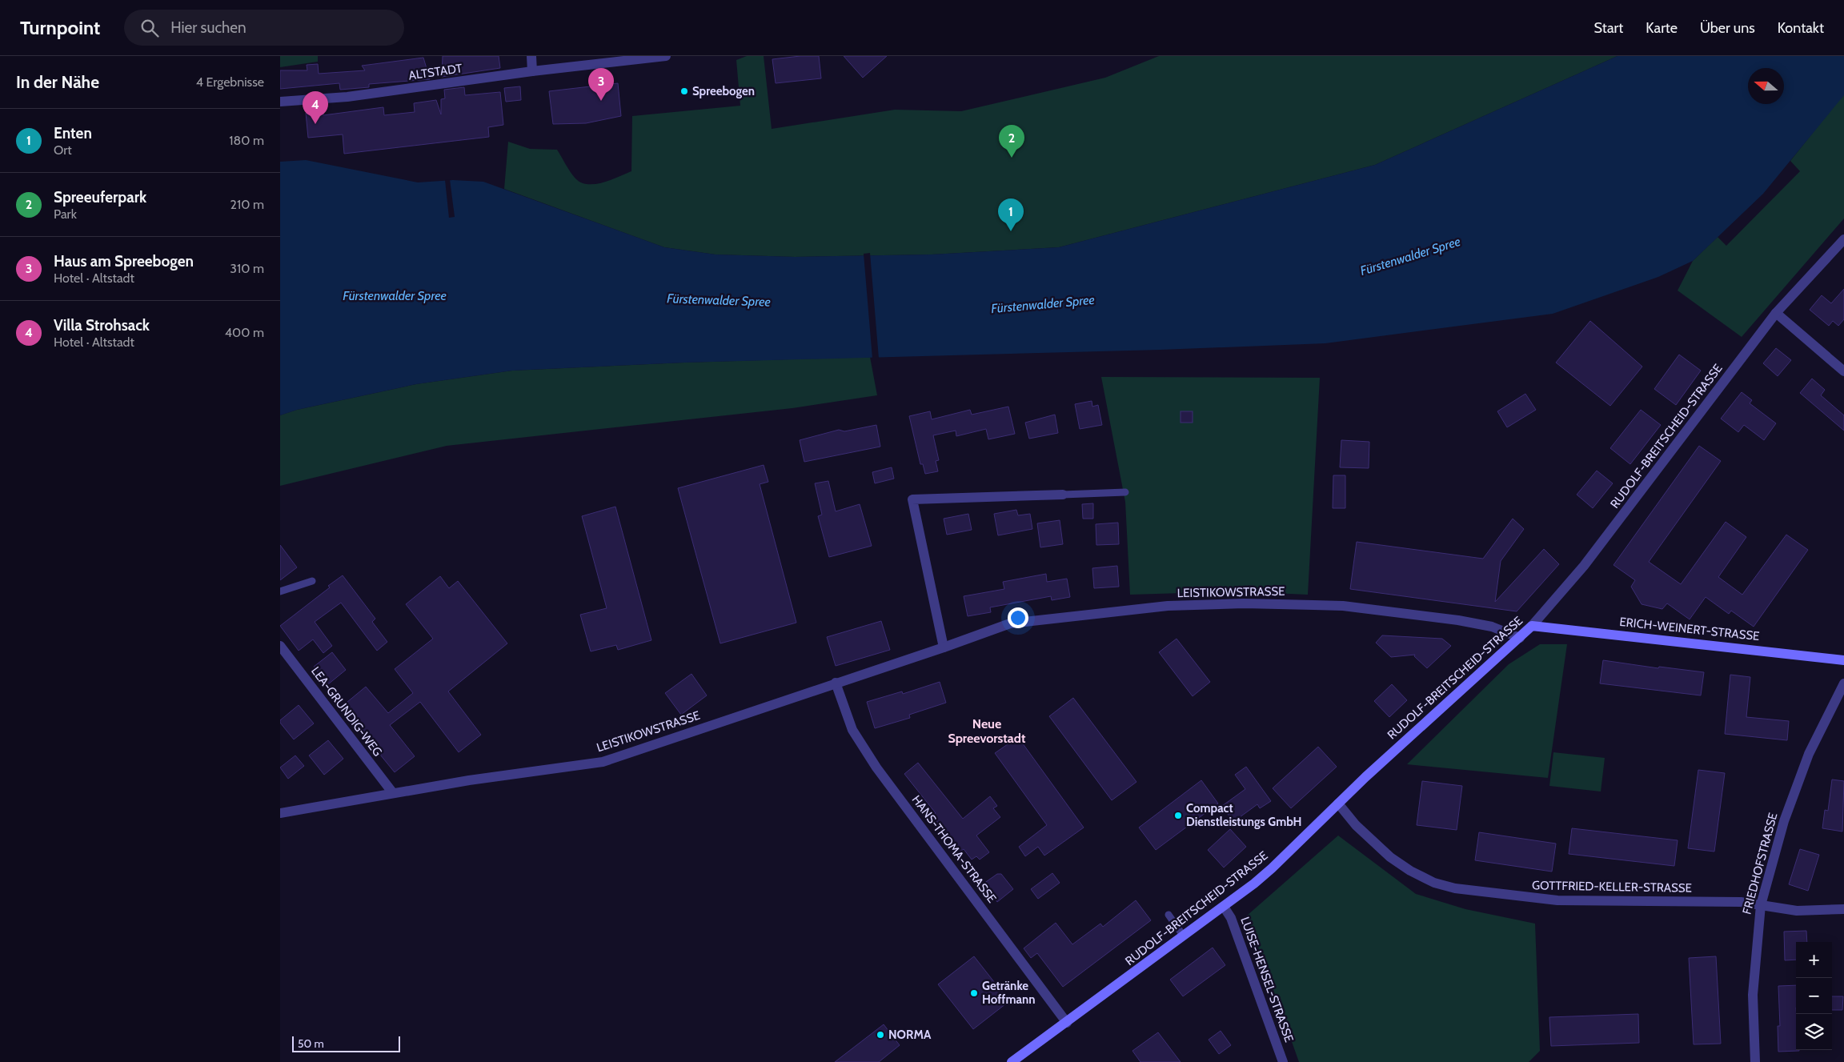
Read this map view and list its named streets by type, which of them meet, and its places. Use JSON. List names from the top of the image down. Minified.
{"streets":{"main road":["RUDOLF-BREITSCHEID-STRASSE","ERICH-WEINERT-STRASSE"],"street":["ALTSTADT","LEISTIKOWSTRASSE","LEA-GRUNDIG-WEG","HANS-THOMA-STRASSE","FRIEDHOFSTRASSE","GOTTFRIED-KELLER-STRASSE","LUISE-HENSEL-STRASSE"]},"crossings":[["RUDOLF-BREITSCHEID-STRASSE","LEISTIKOWSTRASSE"],["RUDOLF-BREITSCHEID-STRASSE","ERICH-WEINERT-STRASSE"],["RUDOLF-BREITSCHEID-STRASSE","HANS-THOMA-STRASSE"],["RUDOLF-BREITSCHEID-STRASSE","GOTTFRIED-KELLER-STRASSE"],["RUDOLF-BREITSCHEID-STRASSE","LUISE-HENSEL-STRASSE"],["LEISTIKOWSTRASSE","LEA-GRUNDIG-WEG"],["LEISTIKOWSTRASSE","HANS-THOMA-STRASSE"],["FRIEDHOFSTRASSE","GOTTFRIED-KELLER-STRASSE"]],"districts":["Neue Spreevorstadt"],"water":["Fürstenwalder Spree"],"places":["Spreebogen","Compact Dienstleistungs GmbH","Getränke Hoffmann","NORMA"],"scale_bar":"50 m","north":"left","page":{"header":"Turnpoint","search":"Hier suchen","nav":["Start","Karte","Über uns","Kontakt"],"heading":["In der Nähe","4 Ergebnisse"],"pins":["3","4","2","1"],"list":[{"mark":"1","name":"Enten","note":"Ort","value":"180 m"},{"mark":"2","name":"Spreeuferpark","note":"Park","value":"210 m"},{"mark":"3","name":"Haus am Spreebogen","note":"Hotel · Altstadt","value":"310 m"},{"mark":"4","name":"Villa Strohsack","note":"Hotel · Altstadt","value":"400 m"}],"map_buttons":["+","−"],"scale":"50 m"}}
